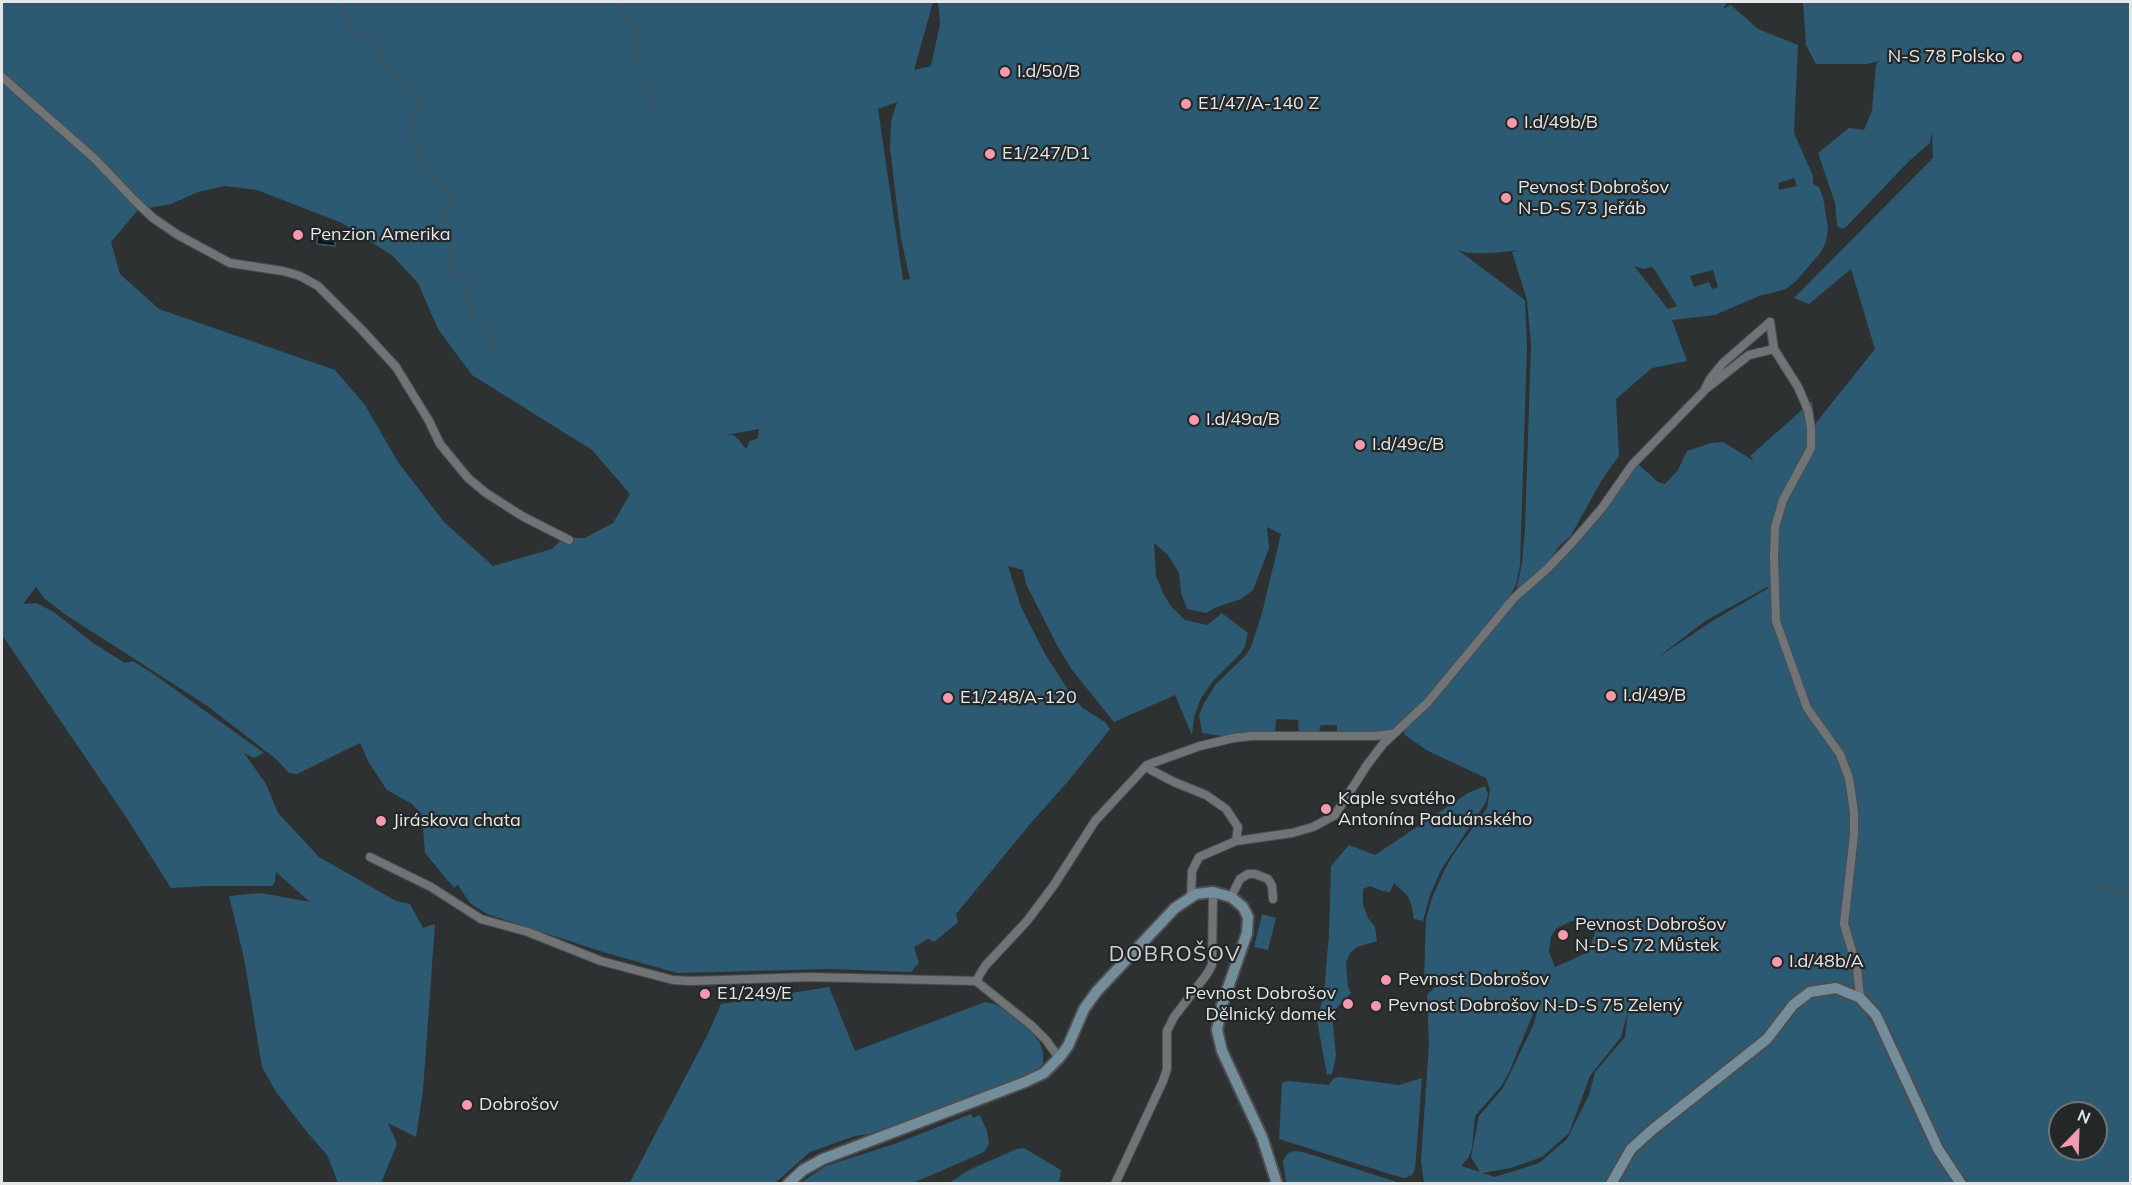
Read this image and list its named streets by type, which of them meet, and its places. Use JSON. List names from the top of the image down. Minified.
{"districts":["DOBROŠOV"],"places":["N-S 78 Polsko","I.d/50/B","E1/47/A-140 Z","I.d/49b/B","E1/247/D1","Pevnost Dobrošov N-D-S 73 Jeřáb","Penzion Amerika","I.d/49a/B","I.d/49c/B","I.d/49/B","E1/248/A-120","Kaple svatého Antonína Paduánského","Jiráskova chata","Pevnost Dobrošov N-D-S 72 Můstek","I.d/48b/A","Pevnost Dobrošov","E1/249/E","Pevnost Dobrošov Dělnický domek","Pevnost Dobrošov N-D-S 75 Zelený","Dobrošov"],"north":"top right"}
